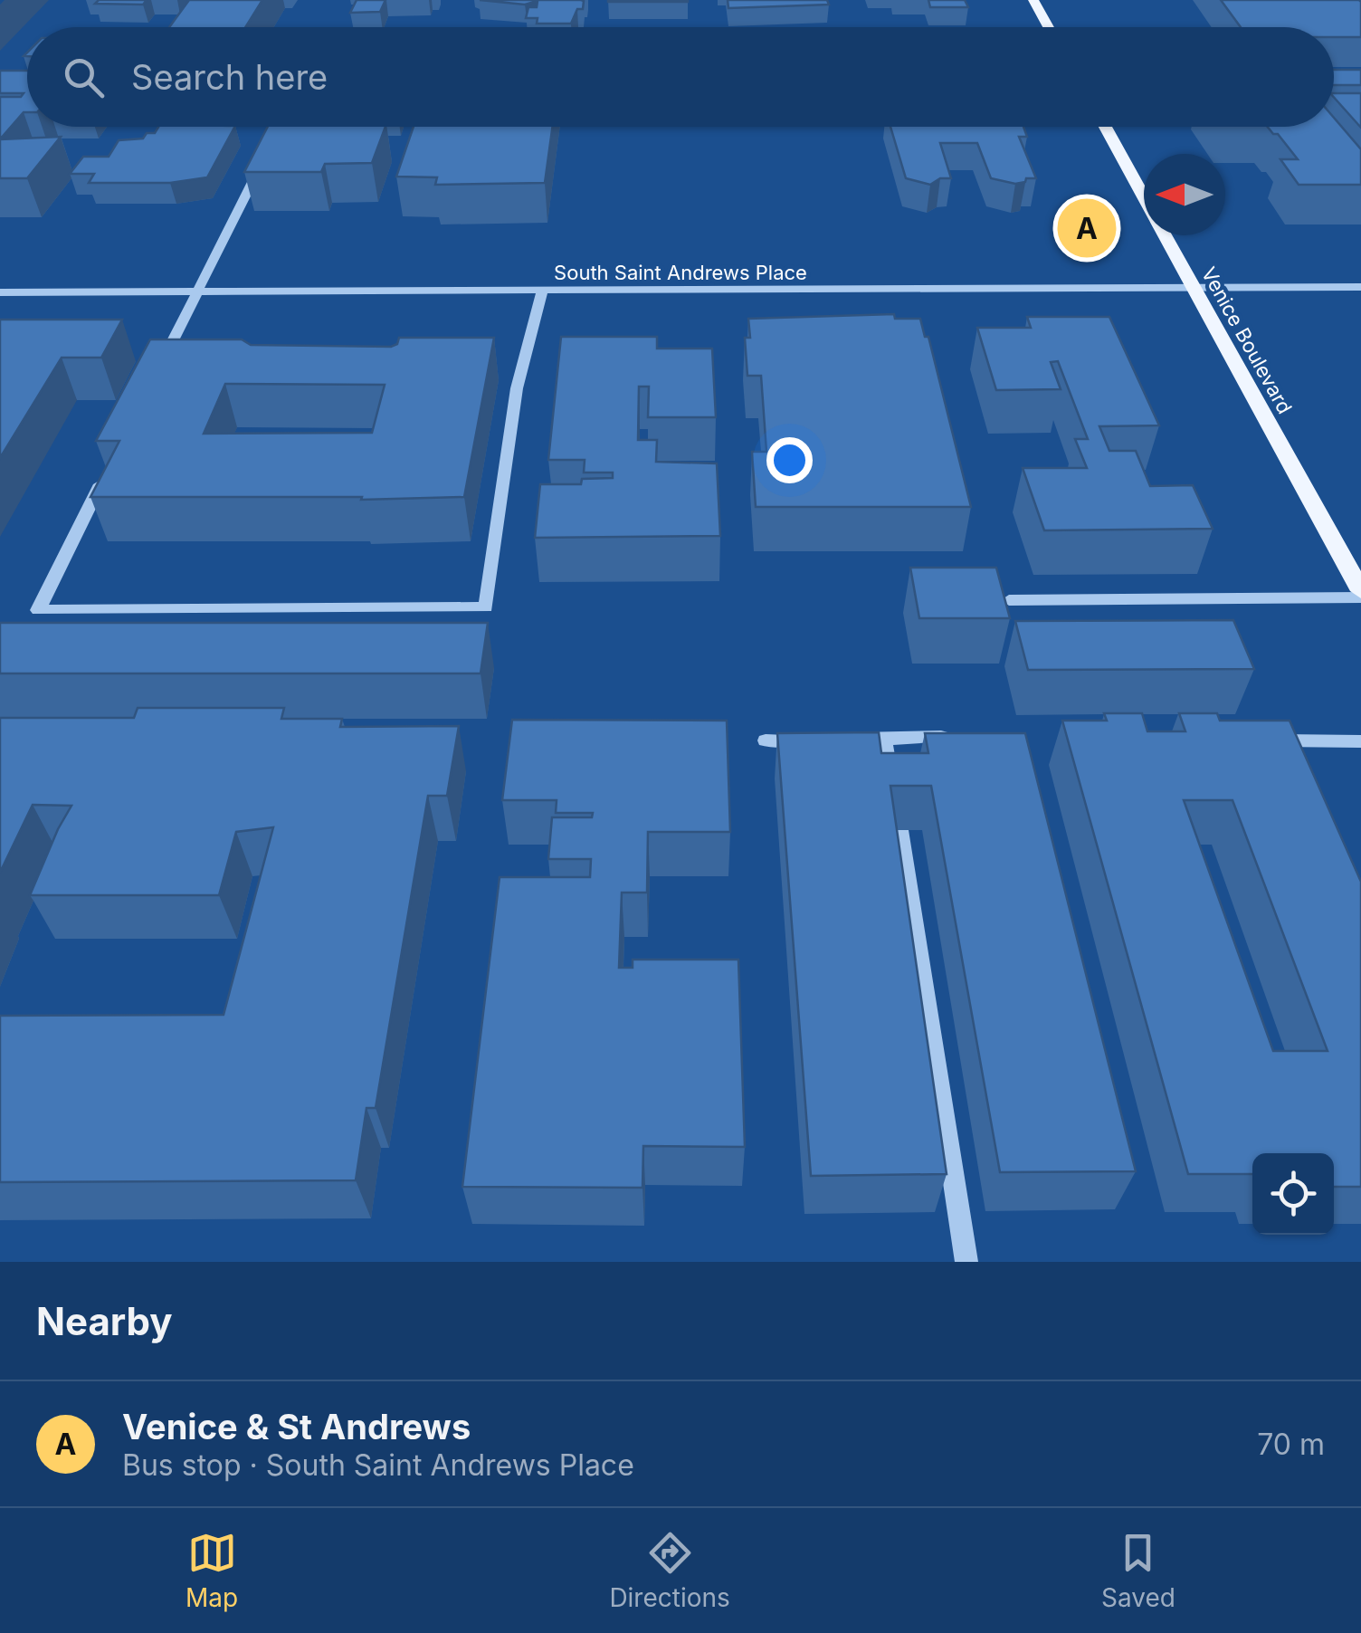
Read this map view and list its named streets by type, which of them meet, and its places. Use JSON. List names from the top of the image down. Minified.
{"streets":{"main road":["Venice Boulevard"],"street":["South Saint Andrews Place"]},"crossings":[["South Saint Andrews Place","Venice Boulevard"]],"north":"left","page":{"search":"Search here","pins":"A","heading":"Nearby","list":[{"mark":"A","name":"Venice & St Andrews","note":"Bus stop · South Saint Andrews Place","value":"70 m"}],"nav":["Map","Directions","Saved"]}}
